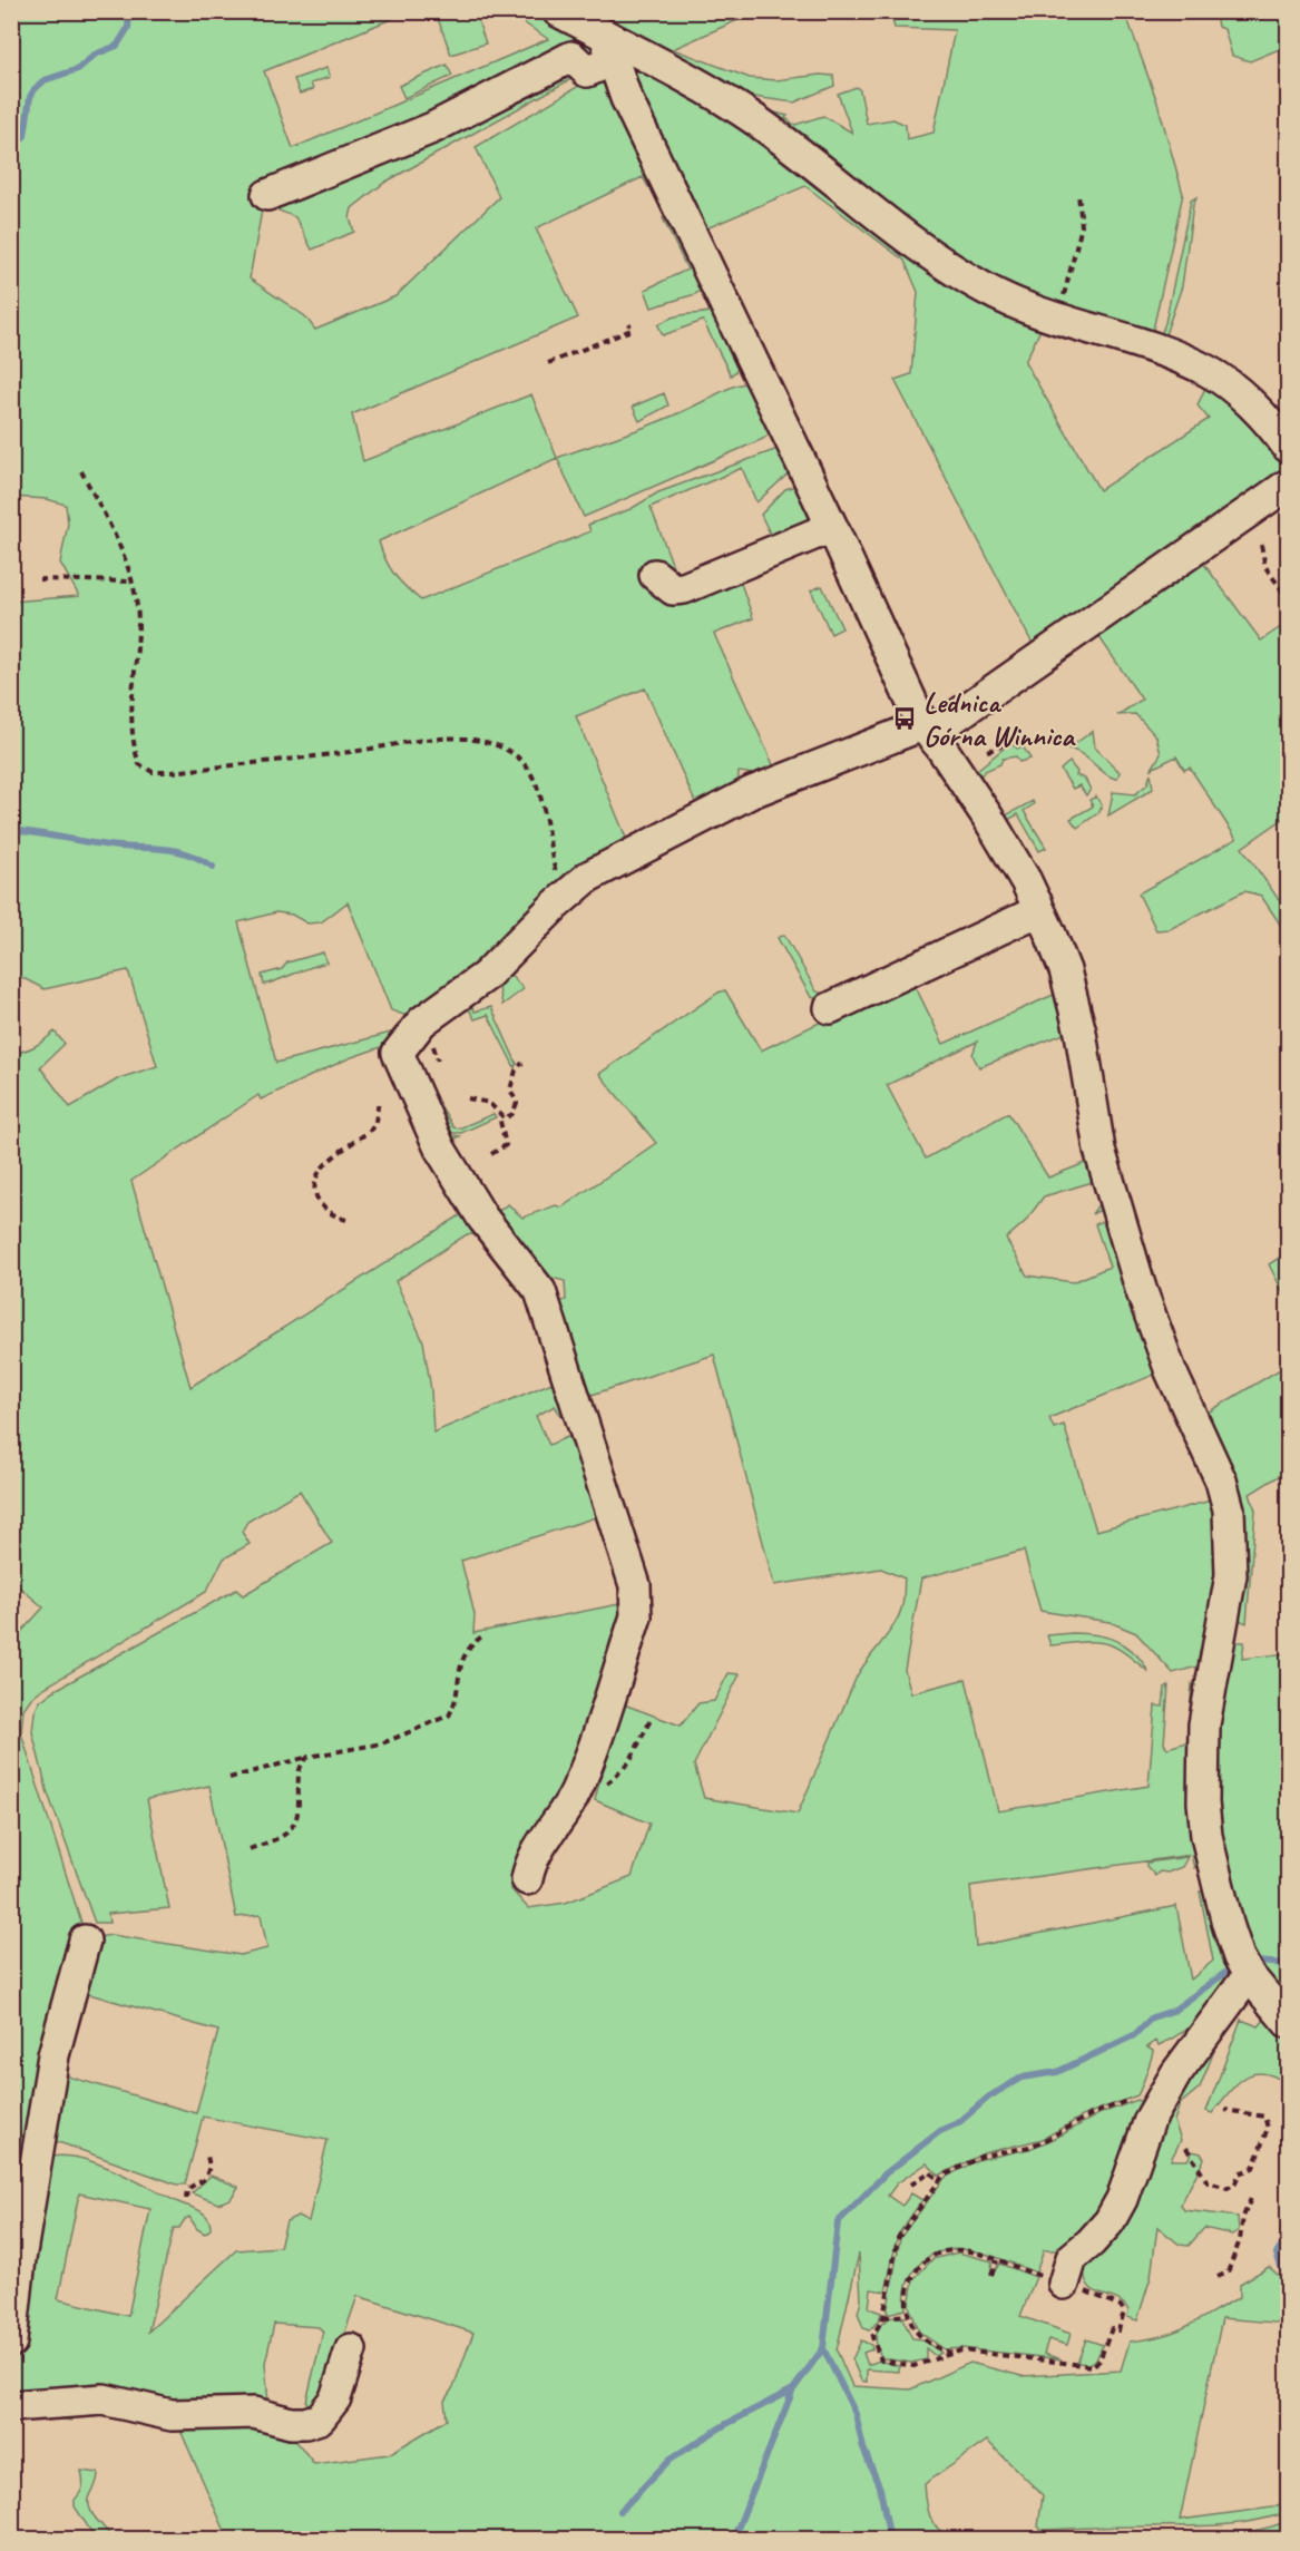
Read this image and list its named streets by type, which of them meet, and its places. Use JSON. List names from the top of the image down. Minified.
{"places":{"bus stop":["Lednica Górna Winnica"]}}
